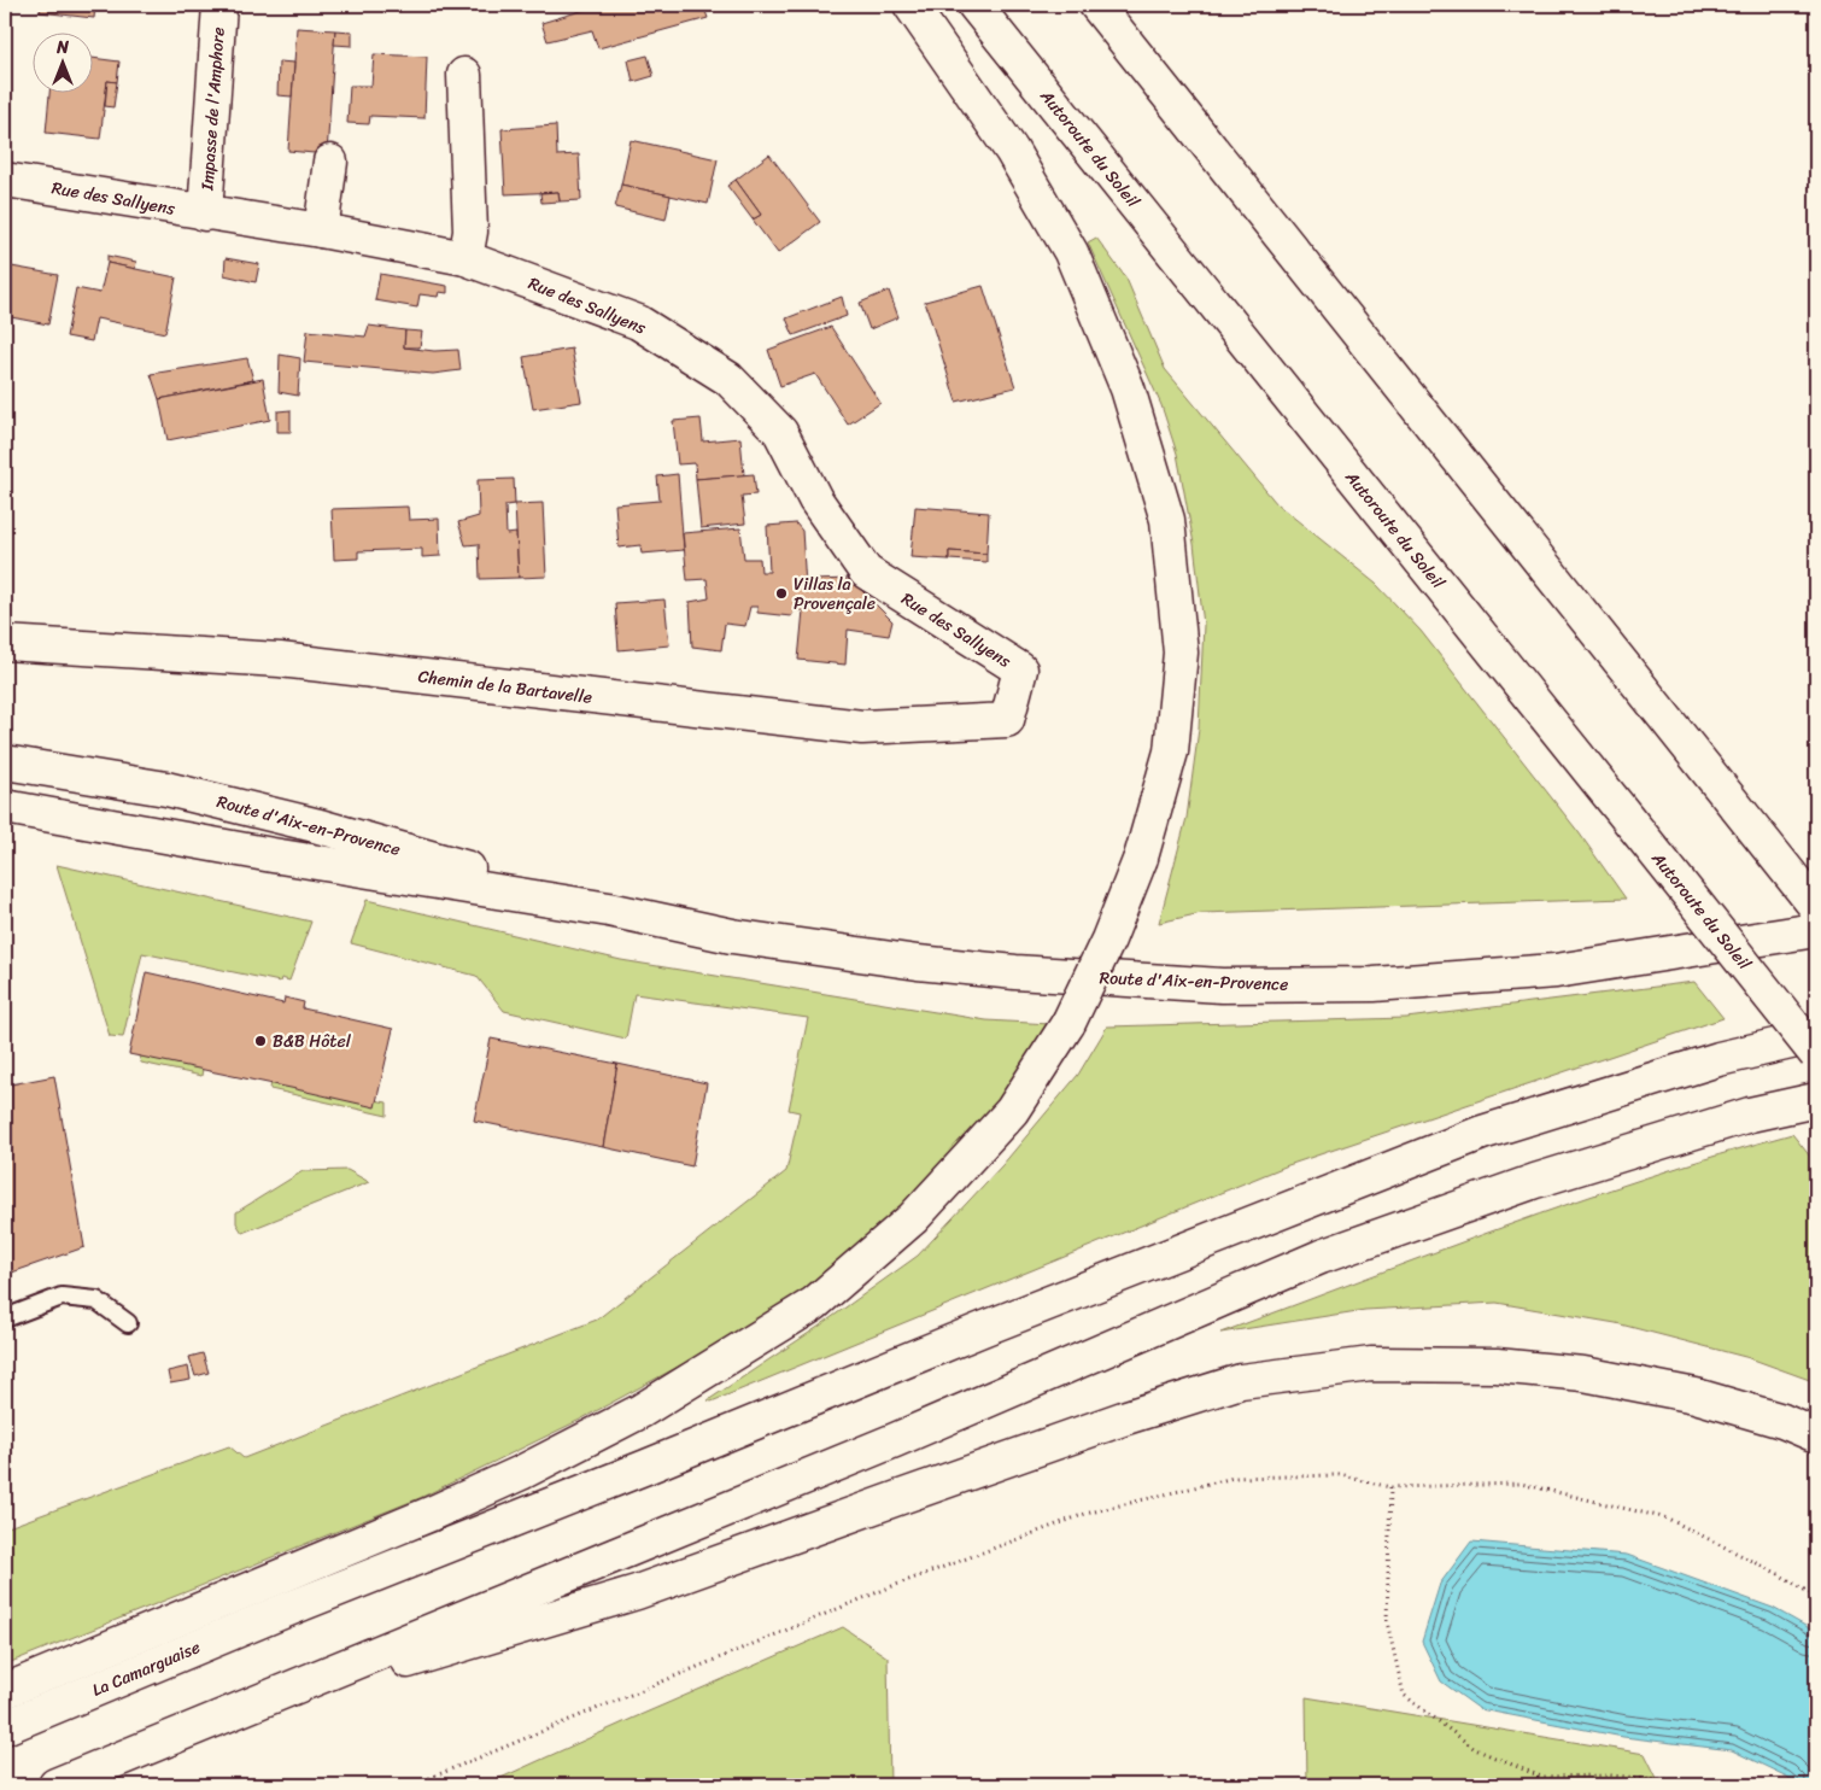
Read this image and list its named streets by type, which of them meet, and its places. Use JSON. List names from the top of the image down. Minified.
{"streets":{"main road":["Impasse de l'Amphore","Autoroute du Soleil","Rue des Sallyens","Chemin de la Bartavelle","Route d'Aix-en-Provence","La Camarguaise"]},"crossings":[["Impasse de l'Amphore","Rue des Sallyens"],["Rue des Sallyens","Chemin de la Bartavelle"]],"places":["Villas la Provençale","B&B Hôtel"],"north":"top"}
